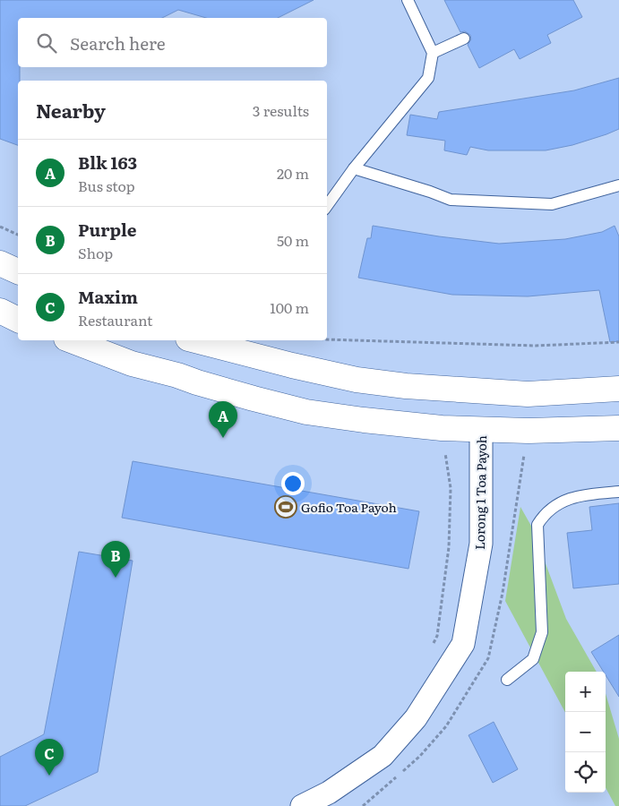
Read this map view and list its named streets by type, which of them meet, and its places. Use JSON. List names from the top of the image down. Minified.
{"streets":{"main road":["Lorong 1 Toa Payoh"]},"places":{"sports":["Gofio Toa Payoh"]},"page":{"search":"Search here","heading":["Nearby","3 results"],"list":[{"mark":"A","name":"Blk 163","note":"Bus stop","value":"20 m"},{"mark":"B","name":"Purple","note":"Shop","value":"50 m"},{"mark":"C","name":"Maxim","note":"Restaurant","value":"100 m"}],"pins":["A","B","C"],"map_buttons":["+","−"]}}
